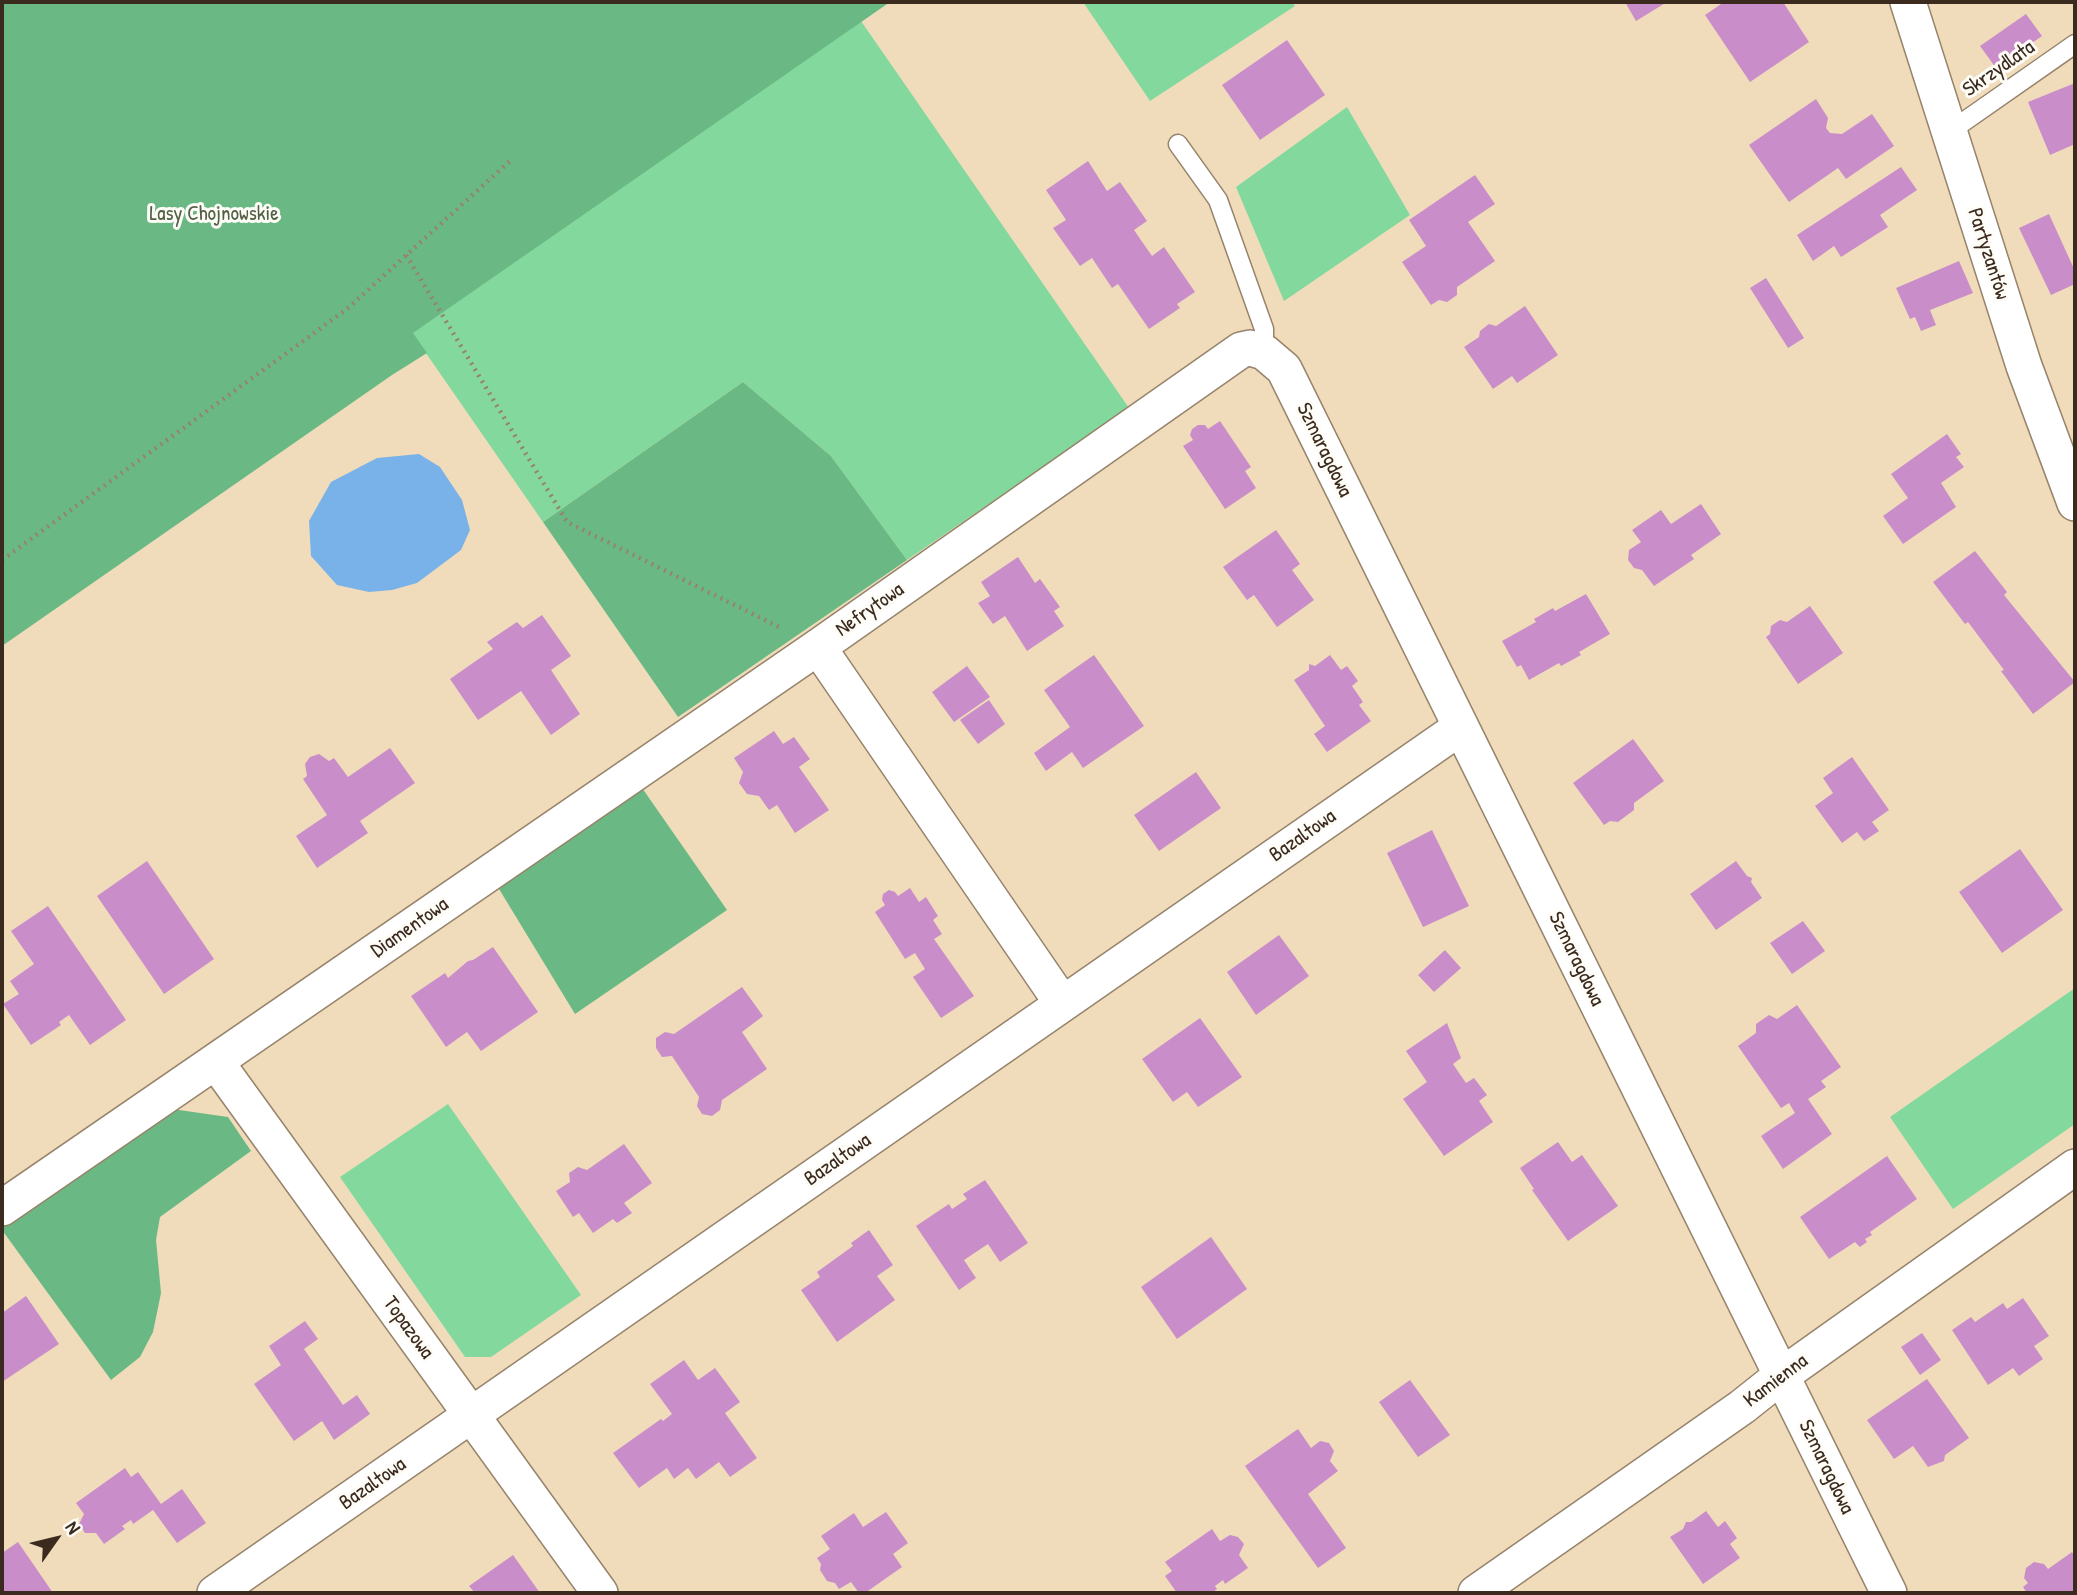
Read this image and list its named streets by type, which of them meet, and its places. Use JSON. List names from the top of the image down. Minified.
{"streets":{"street":["Partyzantów","Szmaragdowa","Nefrytowa","Bazaltowa","Diamentowa","Topazowa","Kamienna"],"lane":["Skrzydlata"]},"crossings":[["Skrzydlata","Partyzantów"],["Szmaragdowa","Nefrytowa"],["Szmaragdowa","Bazaltowa"],["Szmaragdowa","Kamienna"],["Nefrytowa","Bazaltowa"],["Nefrytowa","Diamentowa"],["Bazaltowa","Topazowa"],["Diamentowa","Topazowa"]],"parks":["Lasy Chojnowskie"],"north":"top right"}
